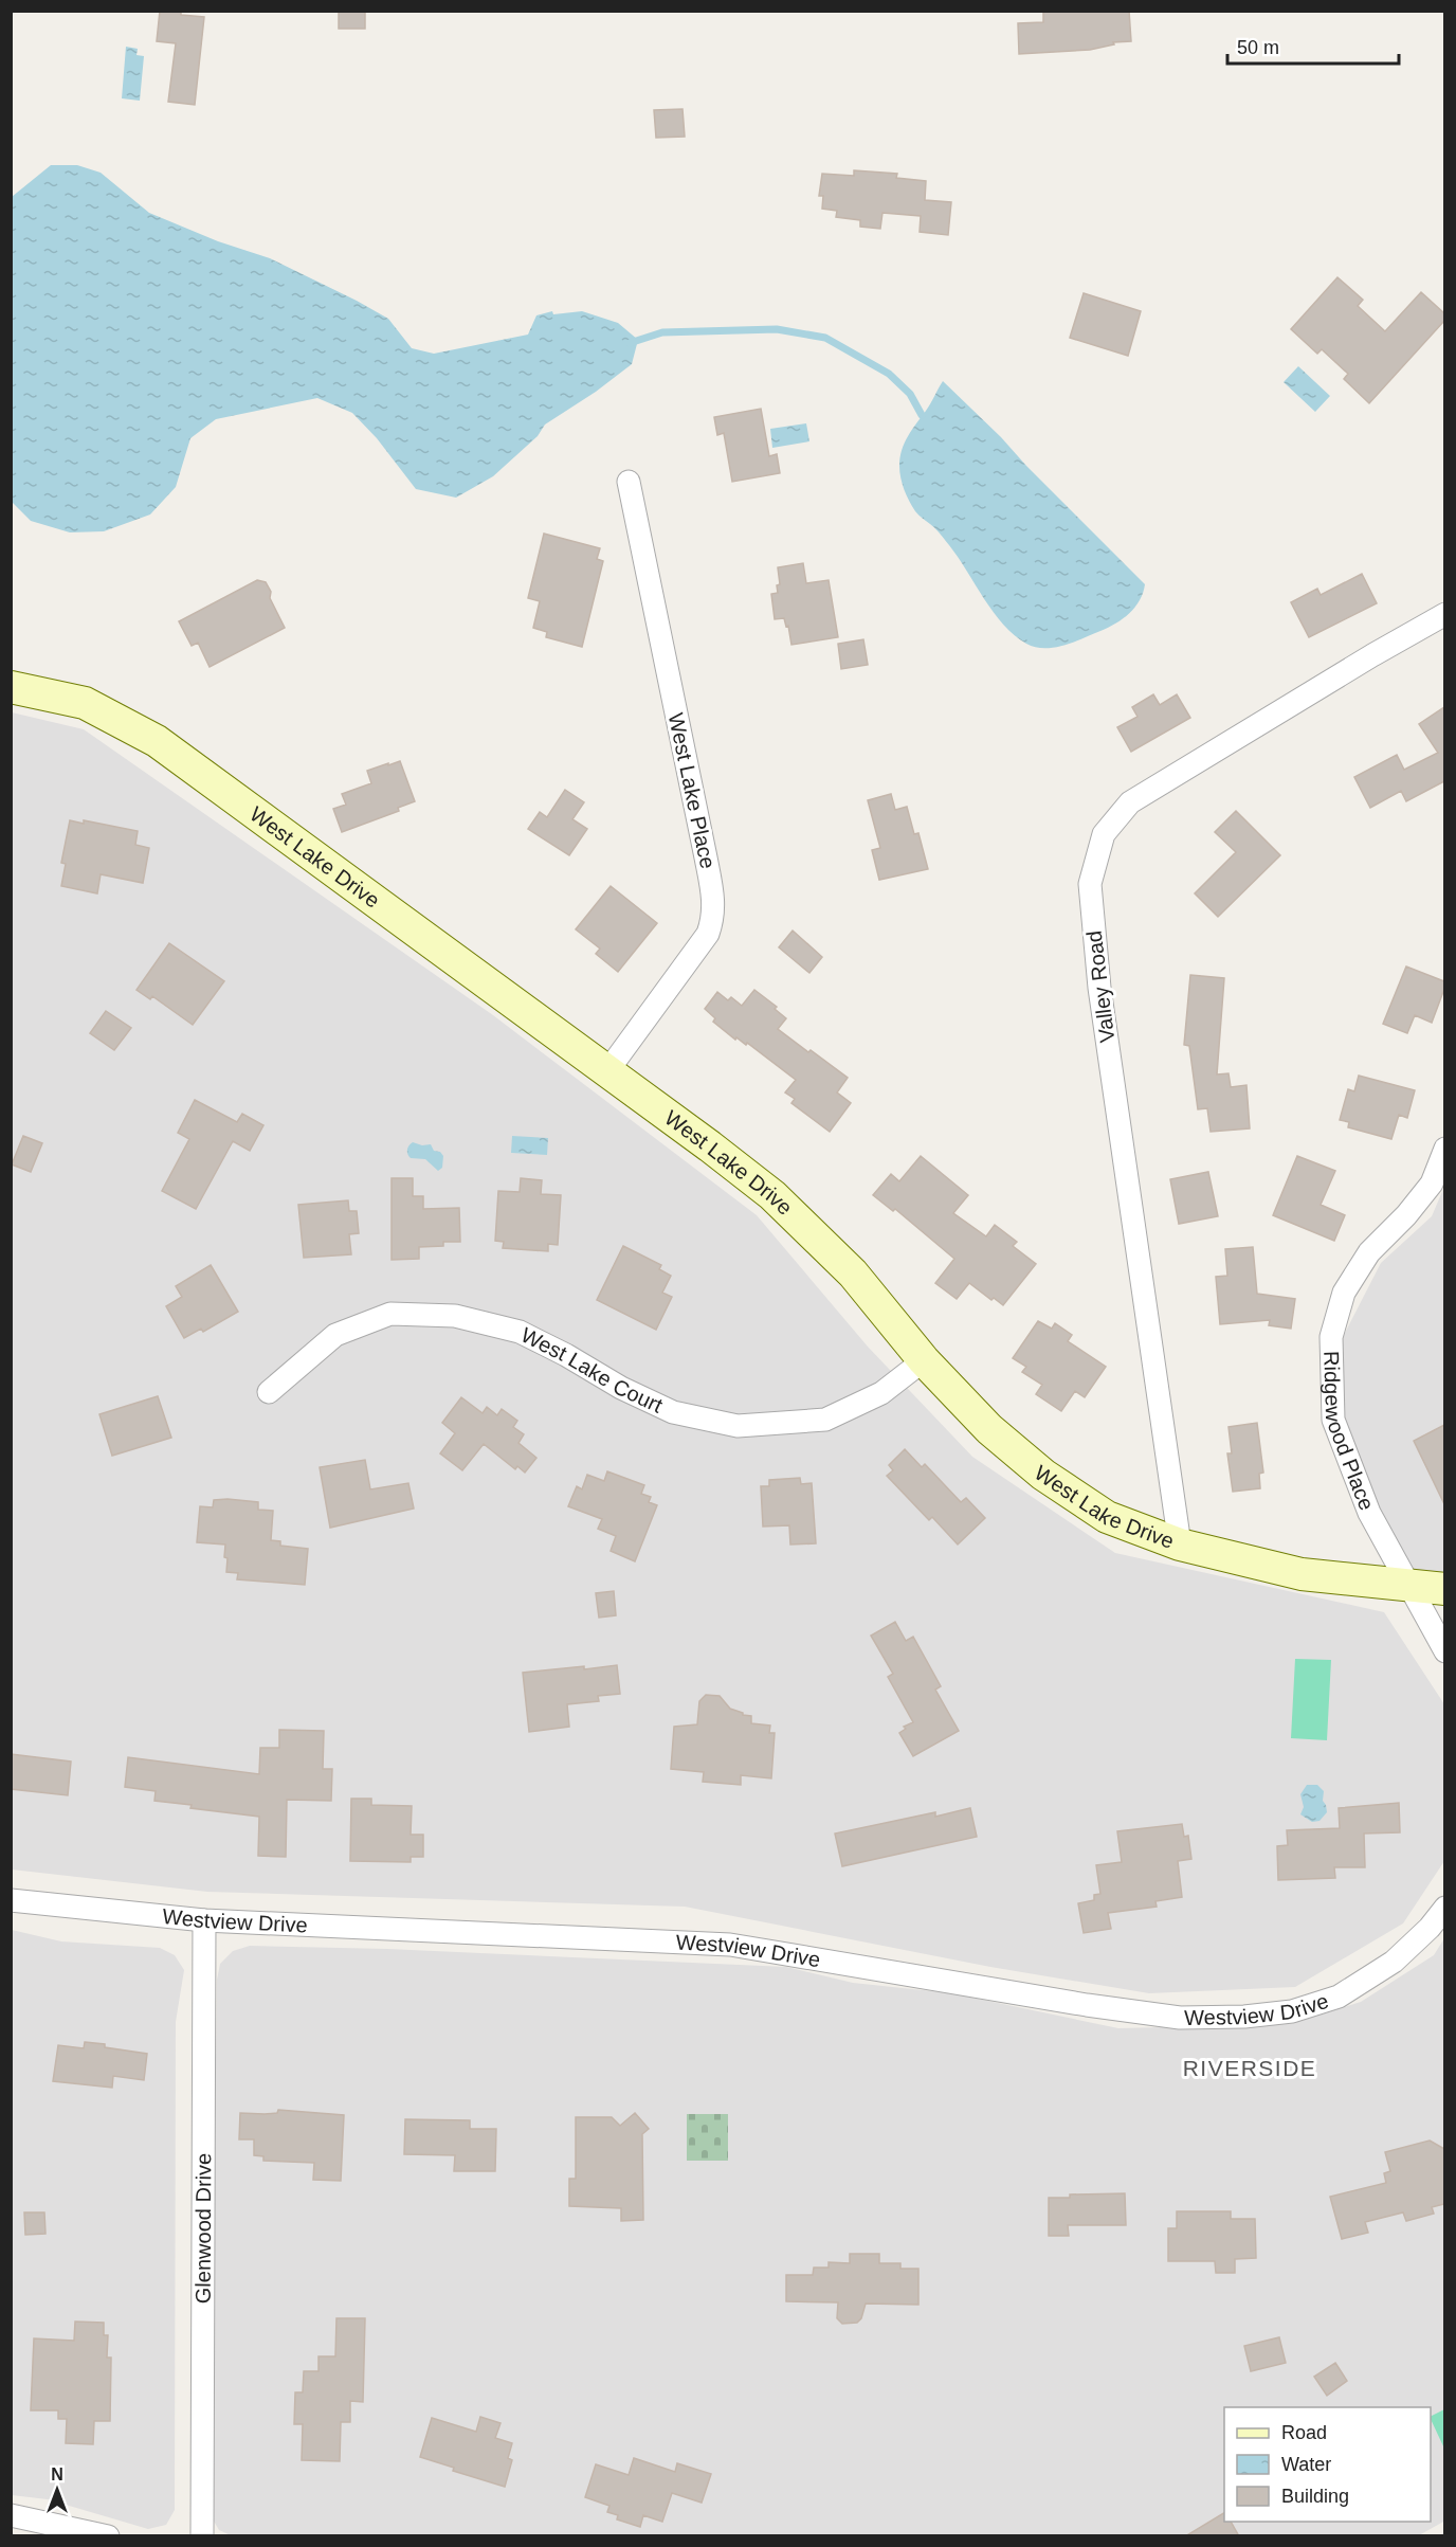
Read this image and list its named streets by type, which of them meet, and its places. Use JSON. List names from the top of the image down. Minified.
{"streets":{"main road":["West Lake Drive"],"street":["West Lake Place","Valley Road","West Lake Court","Ridgewood Place","Westview Drive","Glenwood Drive"]},"crossings":[["West Lake Place","West Lake Drive"],["West Lake Drive","Valley Road"],["West Lake Drive","West Lake Court"],["West Lake Drive","Ridgewood Place"],["Westview Drive","Glenwood Drive"]],"districts":["RIVERSIDE"],"legend":["Road","Water","Building"],"scale_bar":"50 m","north":"top"}
